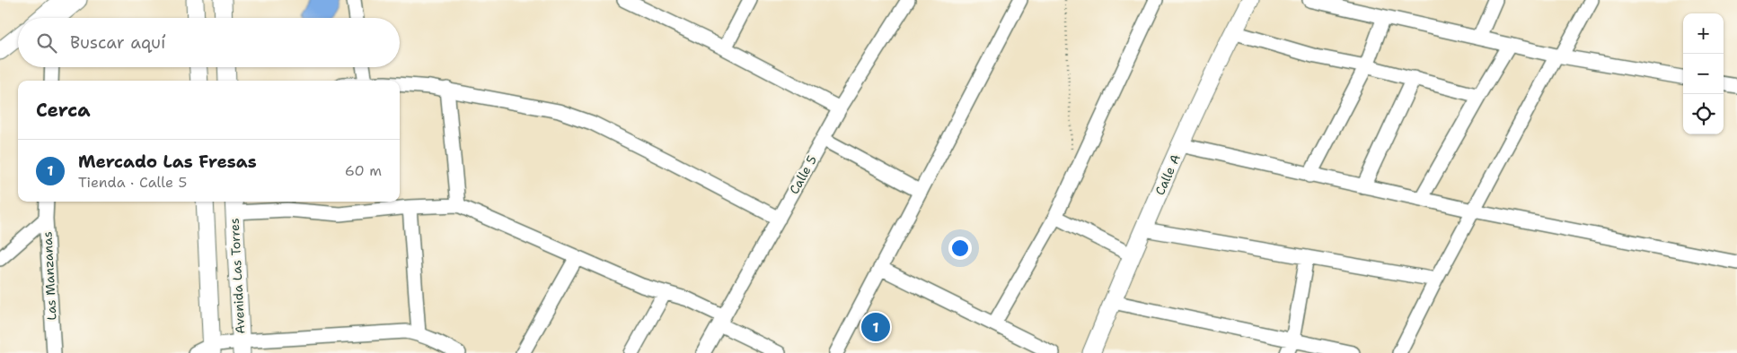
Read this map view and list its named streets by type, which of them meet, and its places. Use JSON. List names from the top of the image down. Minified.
{"streets":{"street":["Calle 5","Calle A","Las Manzanas","Avenida Las Torres"]},"page":{"map_buttons":["+","−"],"search":"Buscar aquí","heading":"Cerca","list":[{"mark":"1","name":"Mercado Las Fresas","note":"Tienda · Calle 5","value":"60 m"}],"pins":"1"}}
